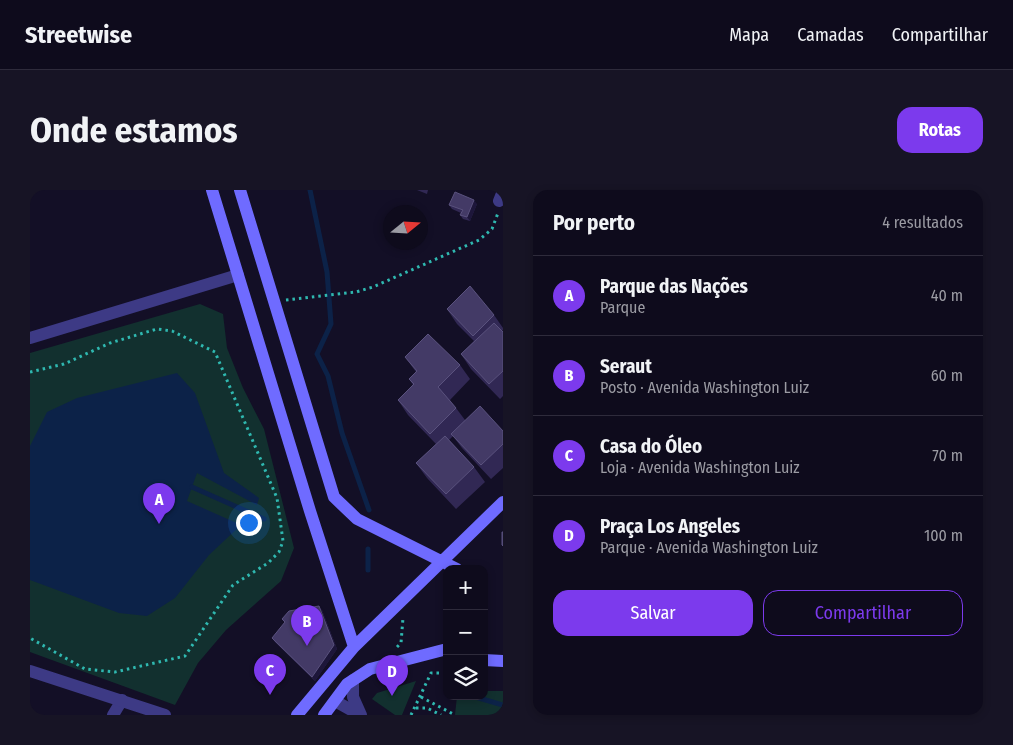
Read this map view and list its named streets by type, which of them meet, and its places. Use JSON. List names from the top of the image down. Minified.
{"north":"right","page":{"header":"Streetwise","nav":["Mapa","Camadas","Compartilhar"],"buttons":["Rotas",["Salvar","Compartilhar"]],"title":"Onde estamos","heading":["Por perto","4 resultados"],"list":[{"mark":"A","name":"Parque das Nações","note":"Parque","value":"40 m"},{"mark":"B","name":"Seraut","note":"Posto · Avenida Washington Luiz","value":"60 m"},{"mark":"C","name":"Casa do Óleo","note":"Loja · Avenida Washington Luiz","value":"70 m"},{"mark":"D","name":"Praça Los Angeles","note":"Parque · Avenida Washington Luiz","value":"100 m"}],"pins":["A","B","C","D"],"map_buttons":["+","−"]}}
